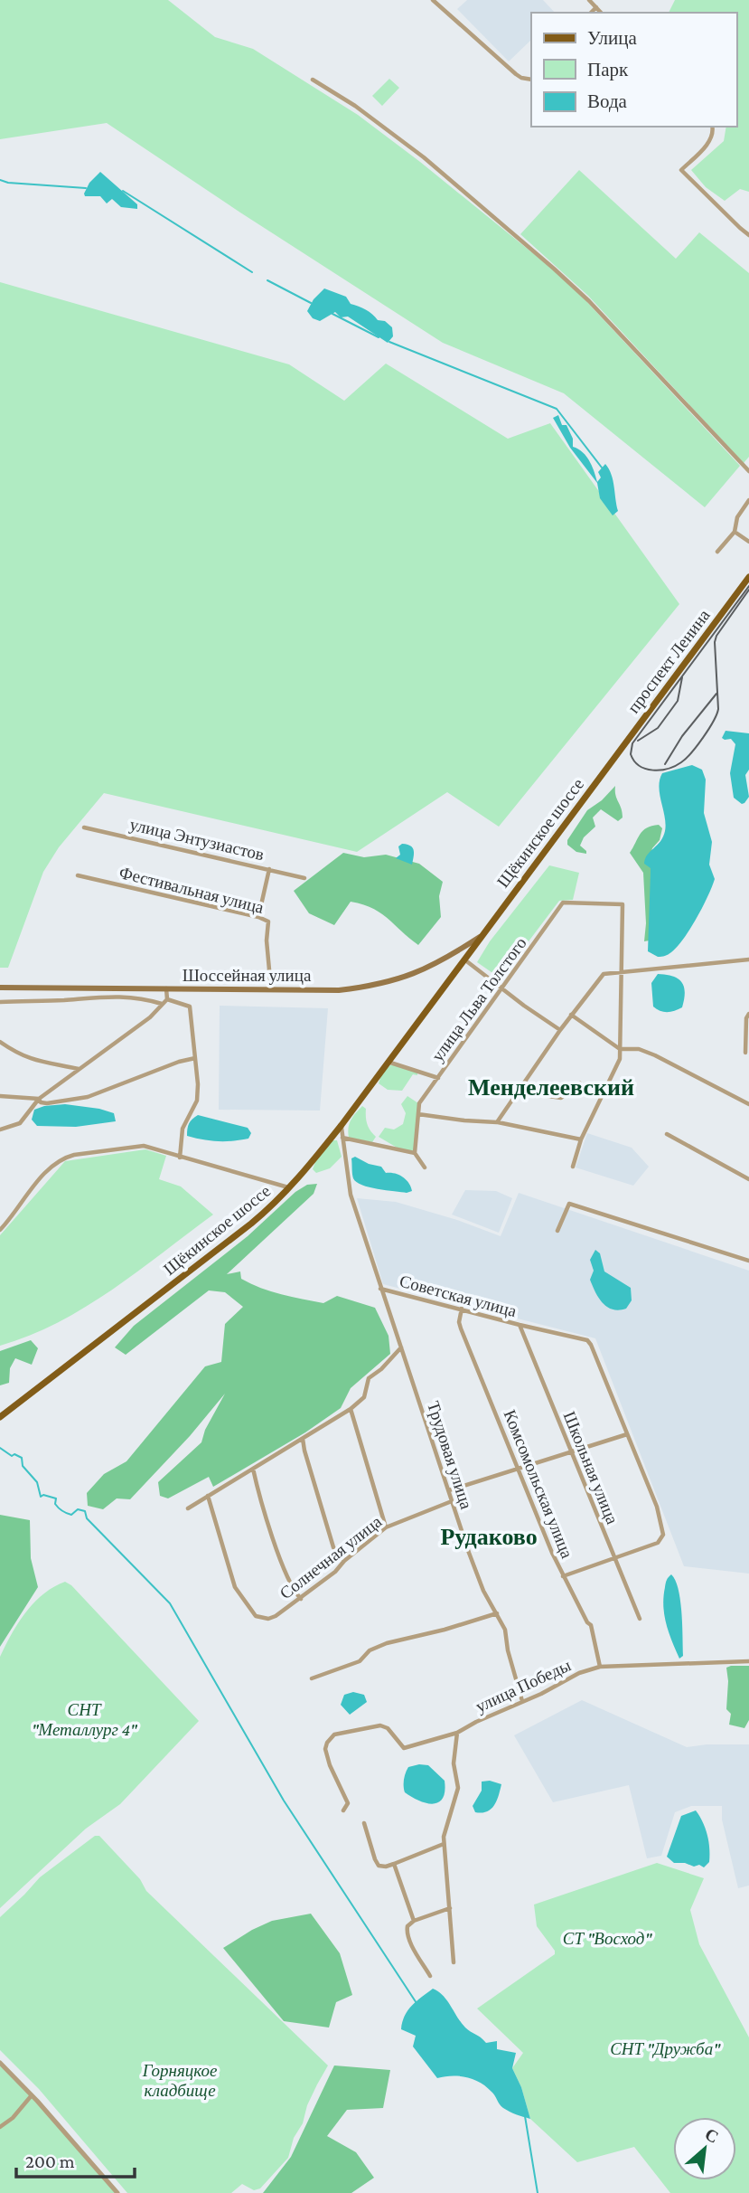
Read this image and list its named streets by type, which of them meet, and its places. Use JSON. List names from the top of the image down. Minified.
{"streets":{"main road":["проспект Ленина","Щёкинское шоссе","Шоссейная улица"],"street":["улица Энтузиастов","Фестивальная улица","улица Льва Толстого","Советская улица","Трудовая улица","Школьная улица","Комсомольская улица","Солнечная улица","улица Победы"]},"crossings":[["проспект Ленина","Щёкинское шоссе"],["Щёкинское шоссе","Шоссейная улица"],["Щёкинское шоссе","Советская улица"],["Фестивальная улица","Шоссейная улица"],["Советская улица","Трудовая улица"],["Советская улица","Школьная улица"],["Советская улица","Комсомольская улица"],["Трудовая улица","Солнечная улица"],["Трудовая улица","улица Победы"],["Комсомольская улица","улица Победы"]],"districts":["Менделеевский","Рудаково"],"parks":["СНТ \"Металлург 4\"","СТ \"Восход\"","СНТ \"Дружба\"","Горняцкое кладбище"],"legend":["Улица","Парк","Вода"],"scale_bar":"200 m","north":"top right"}
